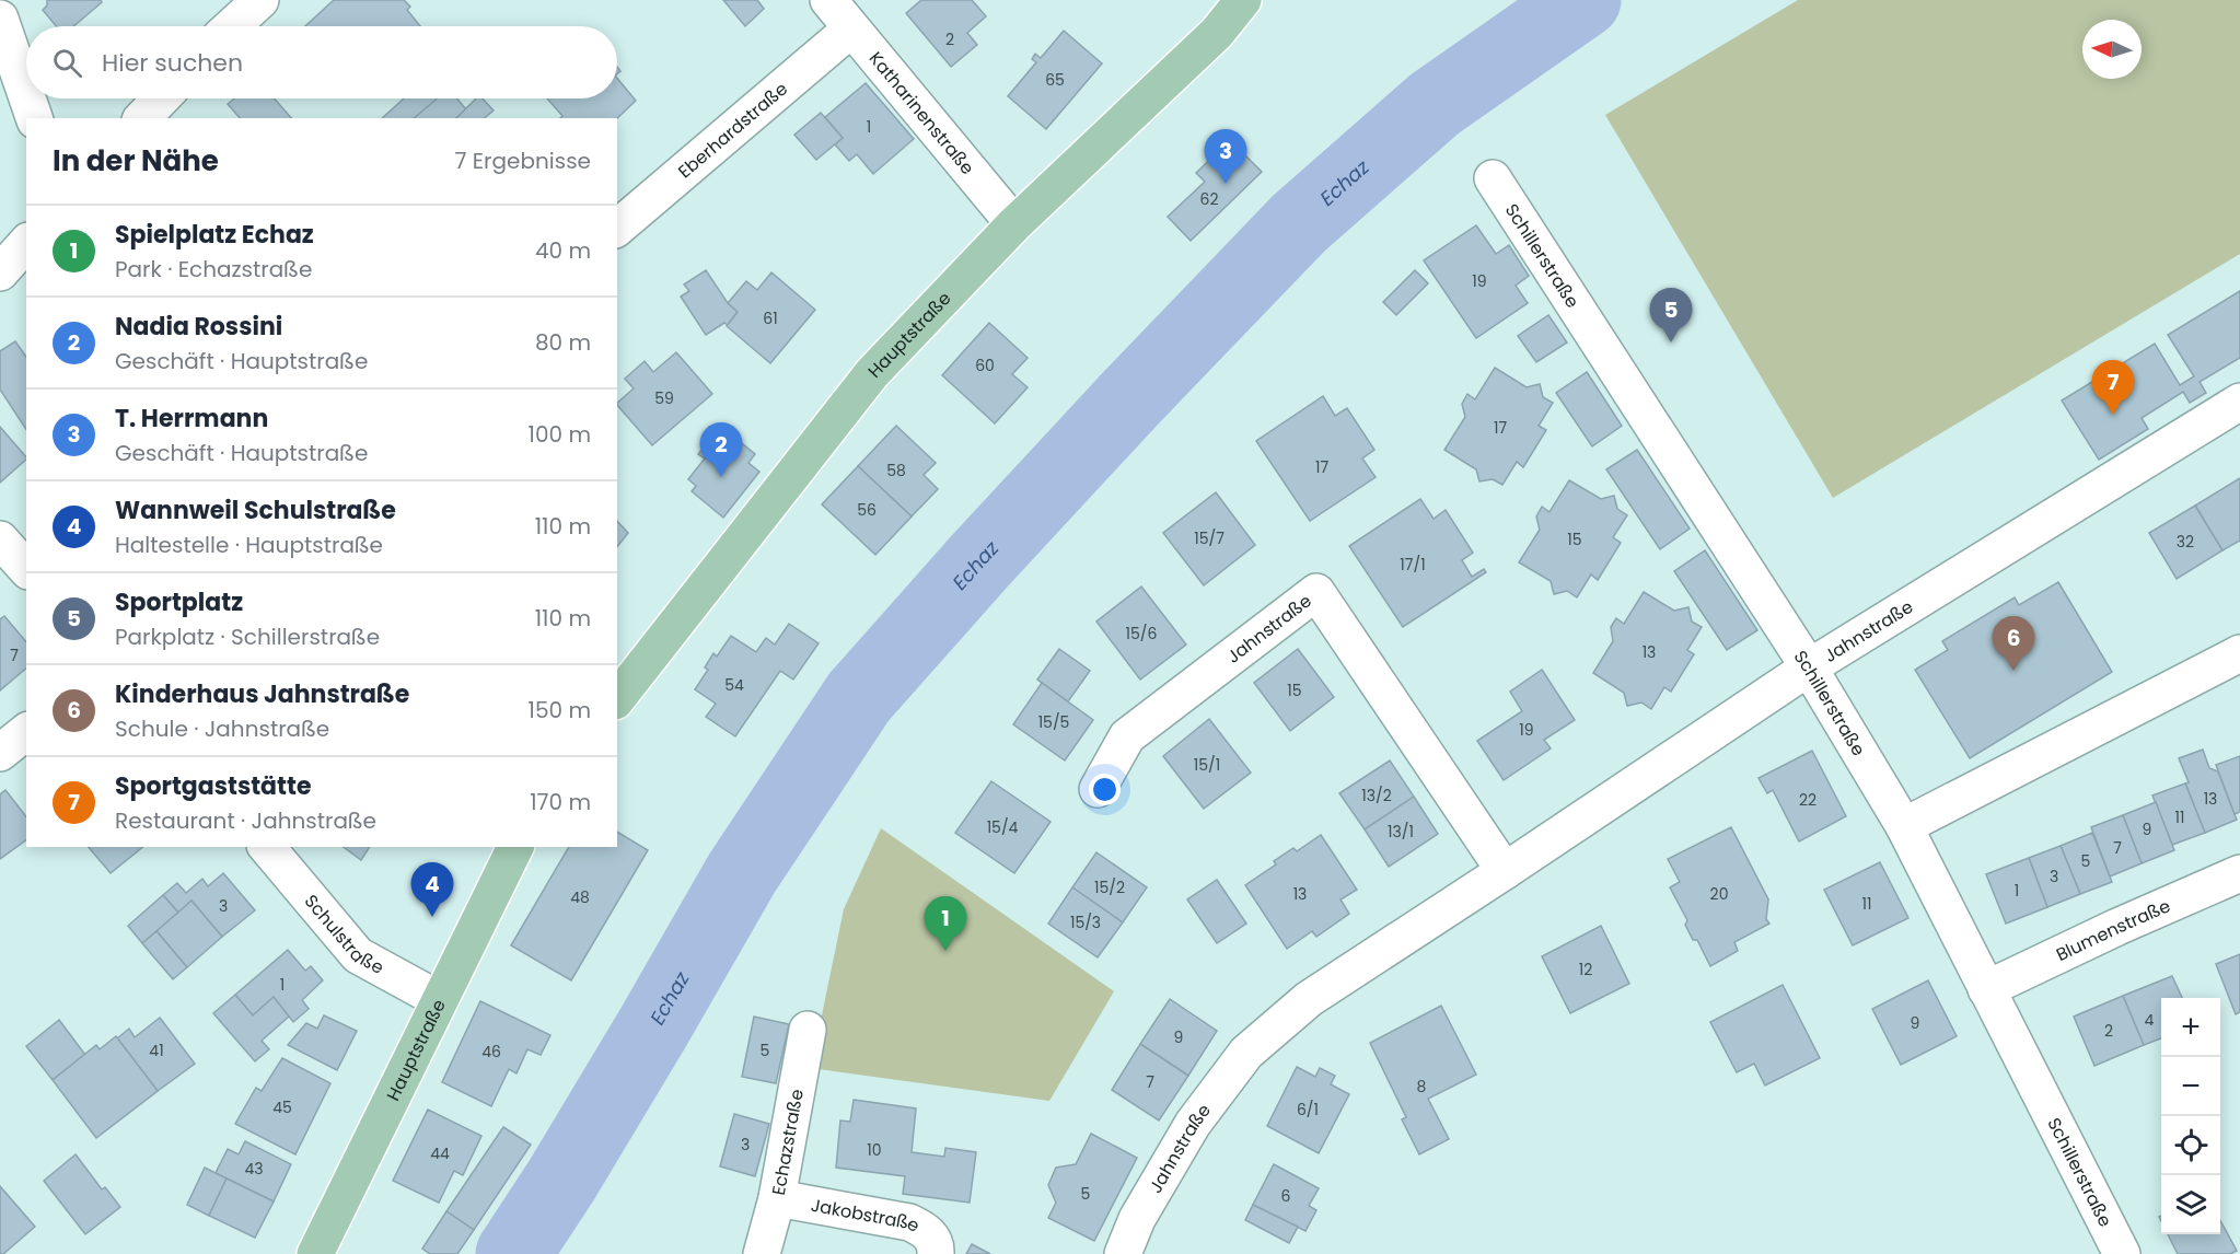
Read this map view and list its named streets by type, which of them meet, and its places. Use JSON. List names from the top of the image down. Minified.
{"streets":{"main road":["Hauptstraße"],"street":["Katharinenstraße","Eberhardstraße","Schillerstraße","Jahnstraße","Blumenstraße","Schulstraße","Echazstraße","Jakobstraße"]},"crossings":[["Katharinenstraße","Eberhardstraße"],["Katharinenstraße","Hauptstraße"],["Schillerstraße","Jahnstraße"],["Schillerstraße","Blumenstraße"],["Hauptstraße","Schulstraße"],["Echazstraße","Jakobstraße"]],"water":["Echaz"],"house_numbers":["2","65","1","62","19","61","60","59","17","17","58","56","15/7","15","32","17/1","15/6","13","7","54","15","15/5","19","15/1","13/2","13","22","11","15/4","9","13/1","7","5","3","15/2","1","13","20","48","11","3","15/3","12","1","4","9","2","9","41","5","46","7","8","45","6/1","3","10","44","43","5","6"],"north":"left","page":{"search":"Hier suchen","heading":["In der Nähe","7 Ergebnisse"],"pins":["3","5","7","2","6","4","1"],"list":[{"mark":"1","name":"Spielplatz Echaz","note":"Park · Echazstraße","value":"40 m"},{"mark":"2","name":"Nadia Rossini","note":"Geschäft · Hauptstraße","value":"80 m"},{"mark":"3","name":"T. Herrmann","note":"Geschäft · Hauptstraße","value":"100 m"},{"mark":"4","name":"Wannweil Schulstraße","note":"Haltestelle · Hauptstraße","value":"110 m"},{"mark":"5","name":"Sportplatz","note":"Parkplatz · Schillerstraße","value":"110 m"},{"mark":"6","name":"Kinderhaus Jahnstraße","note":"Schule · Jahnstraße","value":"150 m"},{"mark":"7","name":"Sportgaststätte","note":"Restaurant · Jahnstraße","value":"170 m"}],"map_buttons":["+","−"]}}
